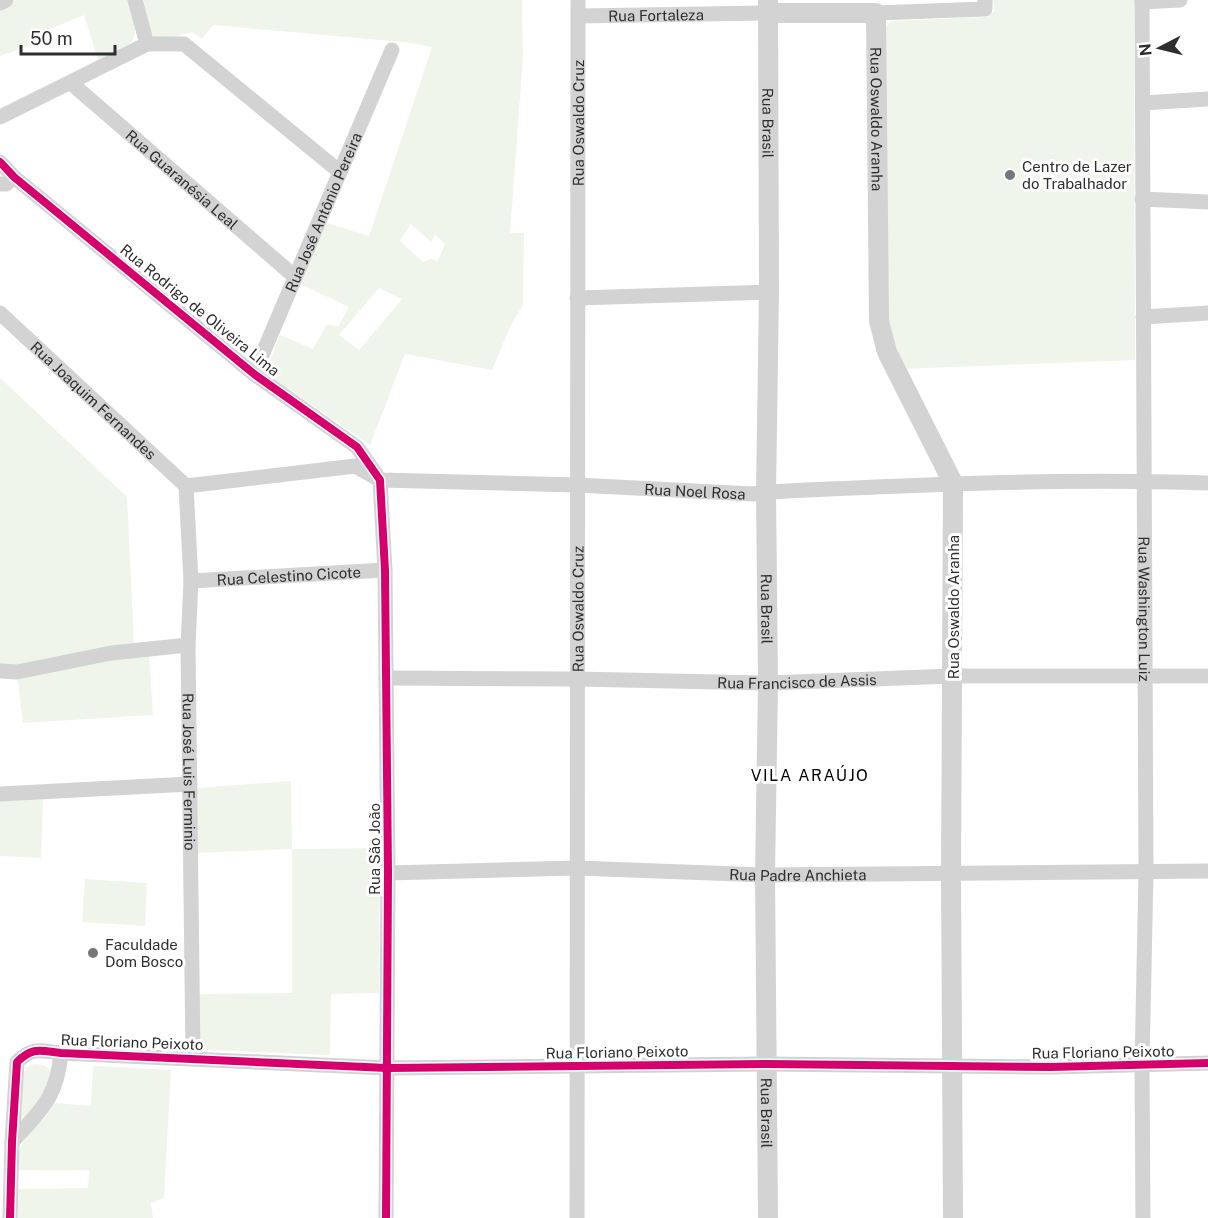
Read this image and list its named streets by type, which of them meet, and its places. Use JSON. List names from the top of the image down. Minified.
{"streets":{"street":["Rua Fortaleza","Rua Oswaldo Aranha","Rua Oswaldo Cruz","Rua Brasil","Rua Guaranésia Leal","Rua José Antônio Pereira","Rua Rodrigo de Oliveira Lima","Rua Joaquim Fernandes","Rua Noel Rosa","Rua Celestino Cicote","Rua Washington Luiz","Rua Francisco de Assis","Rua José Luis Ferminio","Rua São João","Rua Padre Anchieta","Rua Floriano Peixoto"]},"crossings":[["Rua Fortaleza","Rua Oswaldo Aranha"],["Rua Fortaleza","Rua Oswaldo Cruz"],["Rua Fortaleza","Rua Brasil"],["Rua Oswaldo Aranha","Rua Noel Rosa"],["Rua Oswaldo Aranha","Rua Francisco de Assis"],["Rua Oswaldo Aranha","Rua Padre Anchieta"],["Rua Oswaldo Aranha","Rua Floriano Peixoto"],["Rua Oswaldo Cruz","Rua Noel Rosa"],["Rua Oswaldo Cruz","Rua Francisco de Assis"],["Rua Oswaldo Cruz","Rua Padre Anchieta"],["Rua Oswaldo Cruz","Rua Floriano Peixoto"],["Rua Brasil","Rua Noel Rosa"],["Rua Brasil","Rua Francisco de Assis"],["Rua Brasil","Rua Padre Anchieta"],["Rua Brasil","Rua Floriano Peixoto"],["Rua Guaranésia Leal","Rua José Antônio Pereira"],["Rua José Antônio Pereira","Rua Rodrigo de Oliveira Lima"],["Rua Rodrigo de Oliveira Lima","Rua Noel Rosa"],["Rua Rodrigo de Oliveira Lima","Rua São João"],["Rua Joaquim Fernandes","Rua Noel Rosa"],["Rua Joaquim Fernandes","Rua José Luis Ferminio"],["Rua Noel Rosa","Rua Washington Luiz"],["Rua Noel Rosa","Rua José Luis Ferminio"],["Rua Noel Rosa","Rua São João"],["Rua Celestino Cicote","Rua José Luis Ferminio"],["Rua Celestino Cicote","Rua São João"],["Rua Washington Luiz","Rua Francisco de Assis"],["Rua Washington Luiz","Rua Padre Anchieta"],["Rua Washington Luiz","Rua Floriano Peixoto"],["Rua Francisco de Assis","Rua São João"],["Rua José Luis Ferminio","Rua Floriano Peixoto"],["Rua São João","Rua Padre Anchieta"],["Rua São João","Rua Floriano Peixoto"]],"districts":["VILA ARAÚJO"],"places":["Centro de Lazer do Trabalhador","Faculdade Dom Bosco"],"scale_bar":"50 m","north":"left"}
